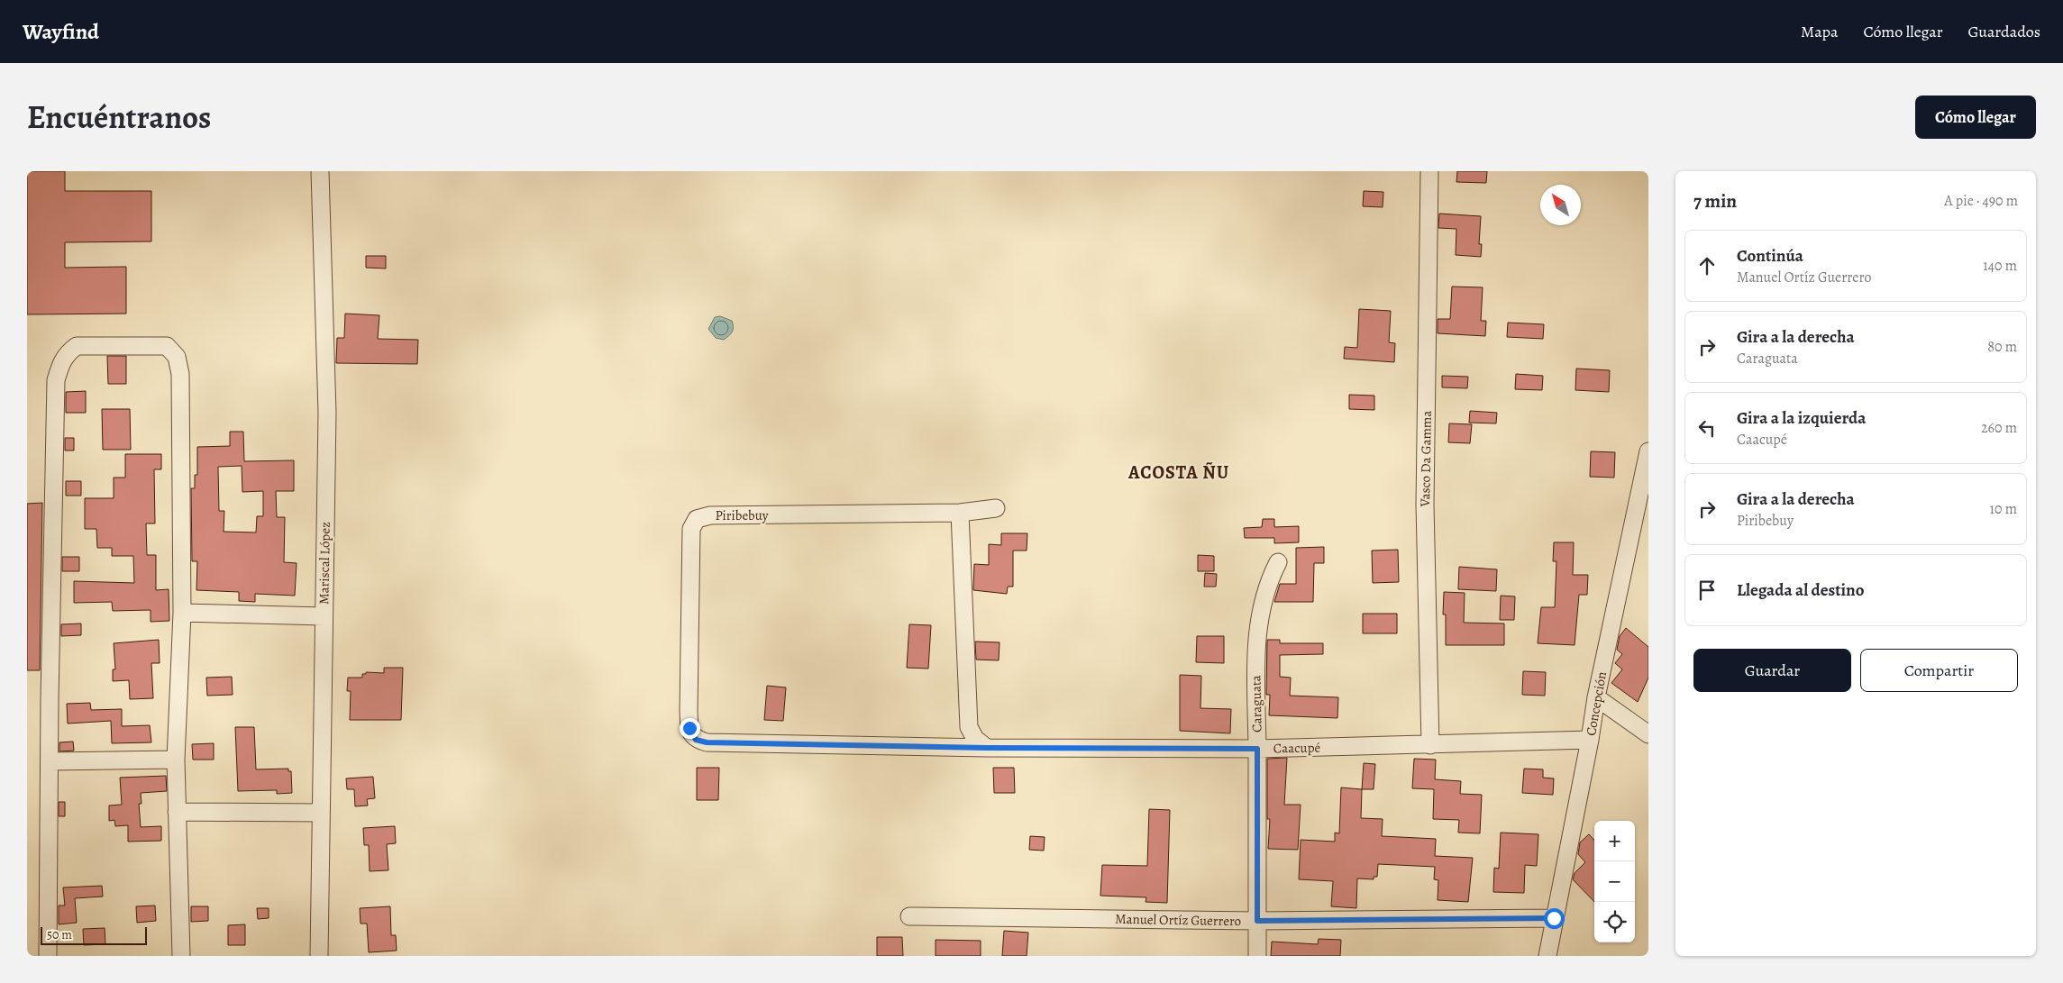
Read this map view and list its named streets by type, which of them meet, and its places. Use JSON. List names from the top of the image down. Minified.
{"streets":{"street":["Vasco Da Gamma","Piribebuy","Mariscal López","Caraguata","Concepción","Caacupé","Manuel Ortíz Guerrero"]},"crossings":[["Vasco Da Gamma","Caacupé"],["Piribebuy","Caacupé"],["Caraguata","Caacupé"],["Caraguata","Manuel Ortíz Guerrero"],["Concepción","Caacupé"],["Concepción","Manuel Ortíz Guerrero"]],"districts":["ACOSTA ÑU"],"scale_bar":"50 m","north":"top left","page":{"header":"Wayfind","nav":["Mapa","Cómo llegar","Guardados"],"title":"Encuéntranos","buttons":["Cómo llegar",["Guardar","Compartir"]],"heading":["7 min","A pie · 490 m"],"list":[["Continúa","Manuel Ortíz Guerrero","140 m"],["Gira a la derecha","Caraguata","80 m"],["Gira a la izquierda","Caacupé","260 m"],["Gira a la derecha","Piribebuy","10 m"],"Llegada al destino"],"map_buttons":["+","−"],"scale":"50 m"}}
